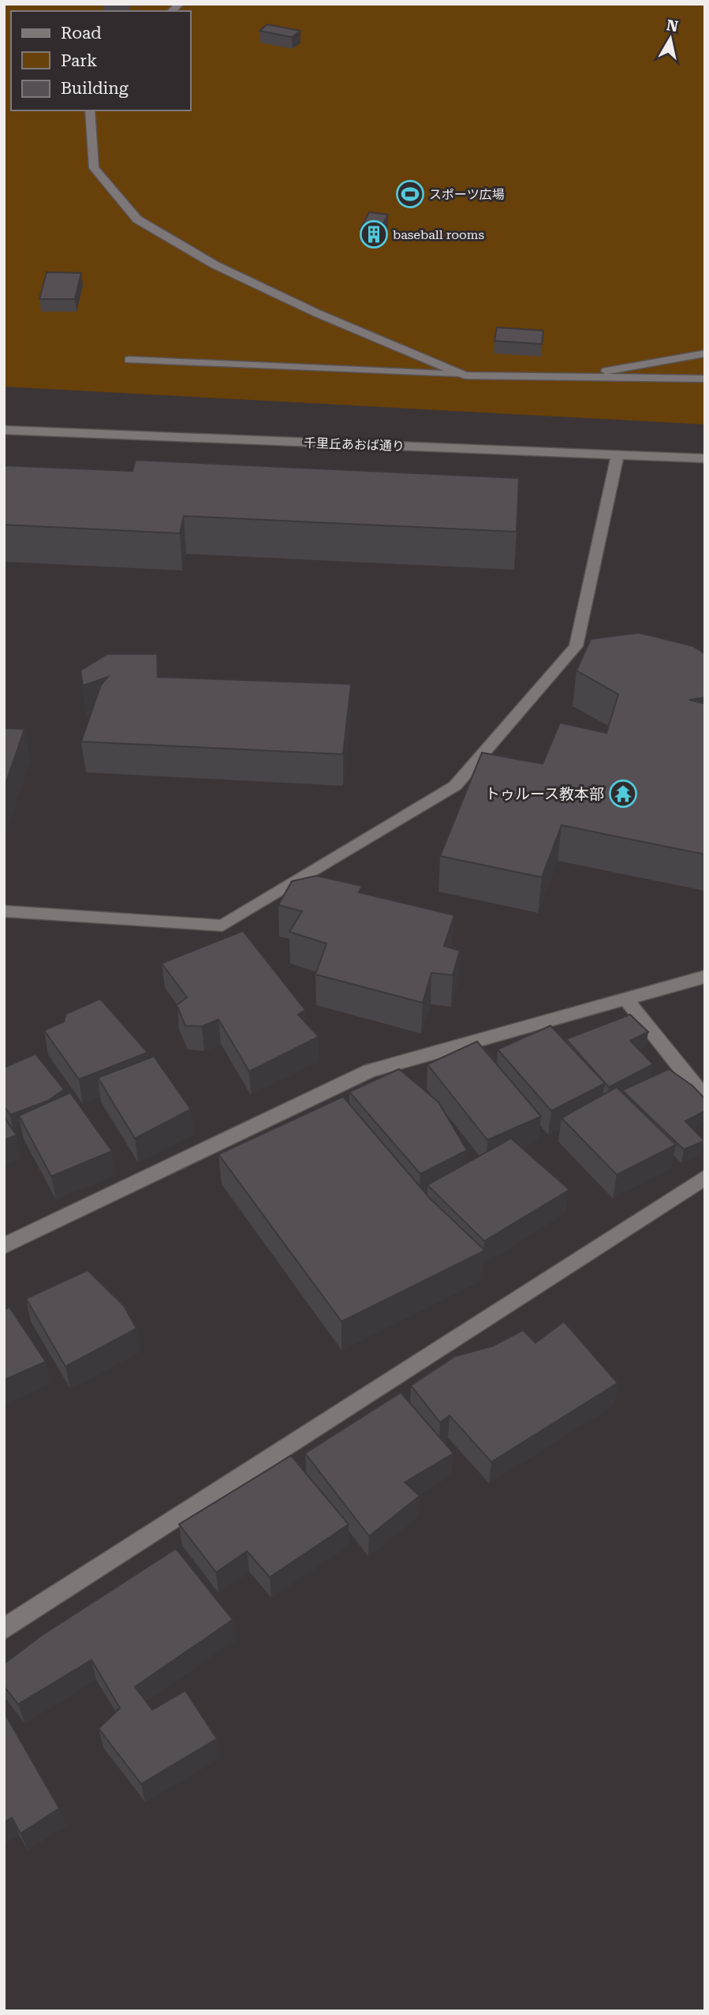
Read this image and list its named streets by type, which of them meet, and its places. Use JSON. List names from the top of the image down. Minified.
{"streets":{"street":["千里丘あおば通り"]},"places":{"sports":["スポーツ広場"],"building":["baseball rooms"],"temple":["トゥルース教本部"]},"legend":["Road","Park","Building"],"north":"top"}
